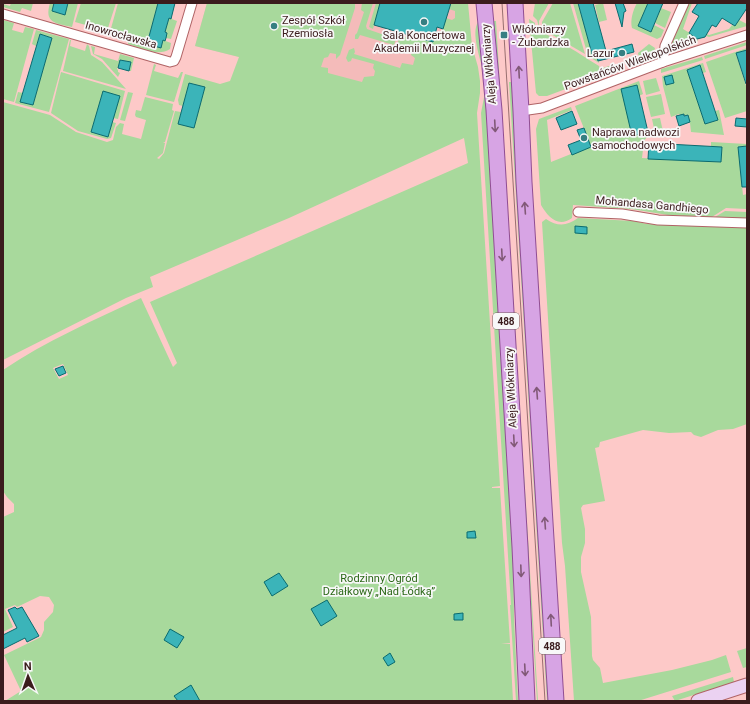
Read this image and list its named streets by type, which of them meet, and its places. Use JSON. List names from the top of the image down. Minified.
{"streets":{"main road":["Aleja Włókniarzy","488"],"street":["Inowrocławska","Powstańców Wielkopolskich","Mohandasa Gandhiego"]},"crossings":[["Powstańców Wielkopolskich","488"]],"parks":["Rodzinny Ogród Działkowy „Nad Łódką”"],"places":{"other":["Sala Koncertowa Akademii Muzycznej","Zespół Szkół Rzemiosła","Lazur","Naprawa nadwozi samochodowych"],"transit":["Włókniarzy - Żubardzka"]},"north":"top"}
